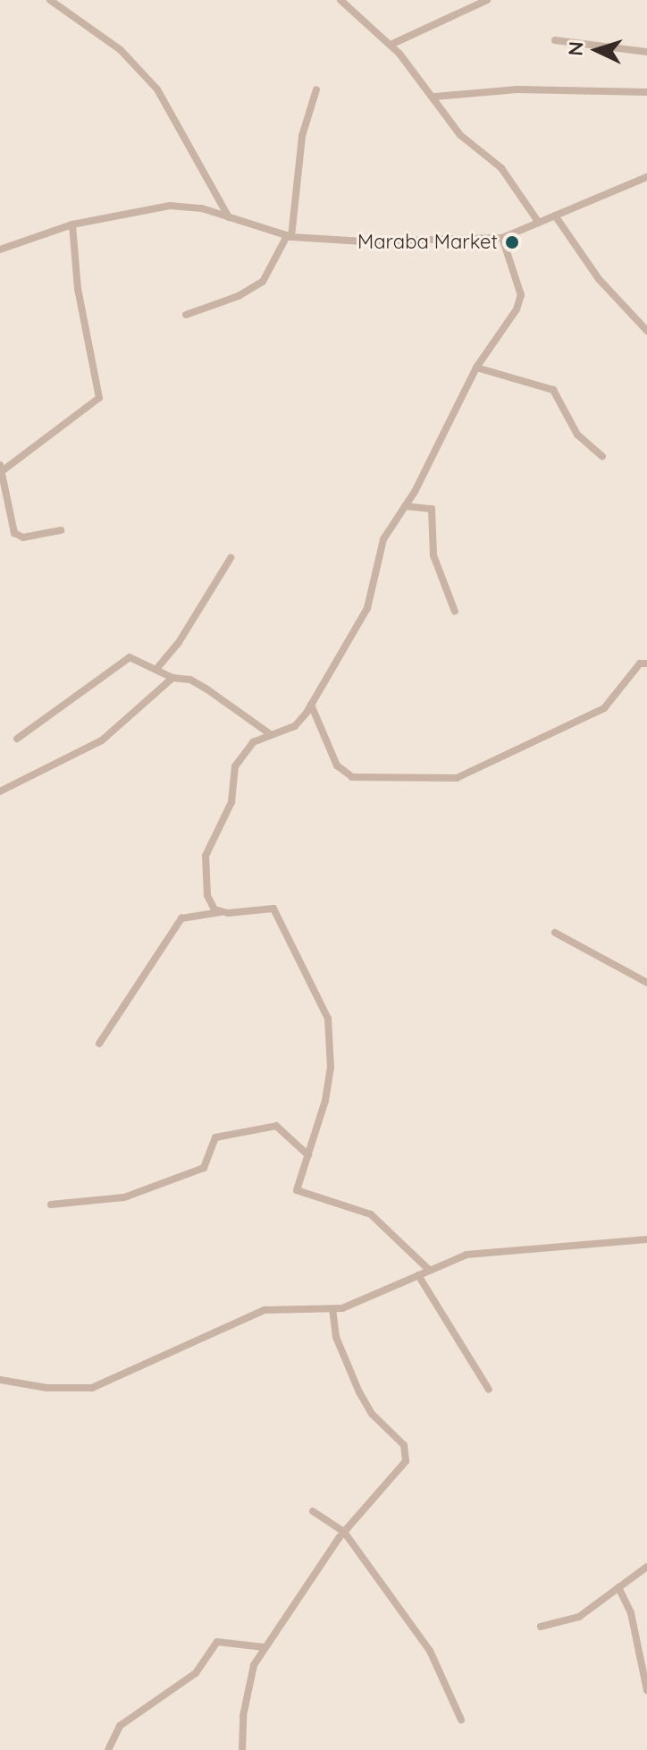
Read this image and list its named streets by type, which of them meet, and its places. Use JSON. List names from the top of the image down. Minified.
{"places":["Maraba Market"],"north":"left"}
